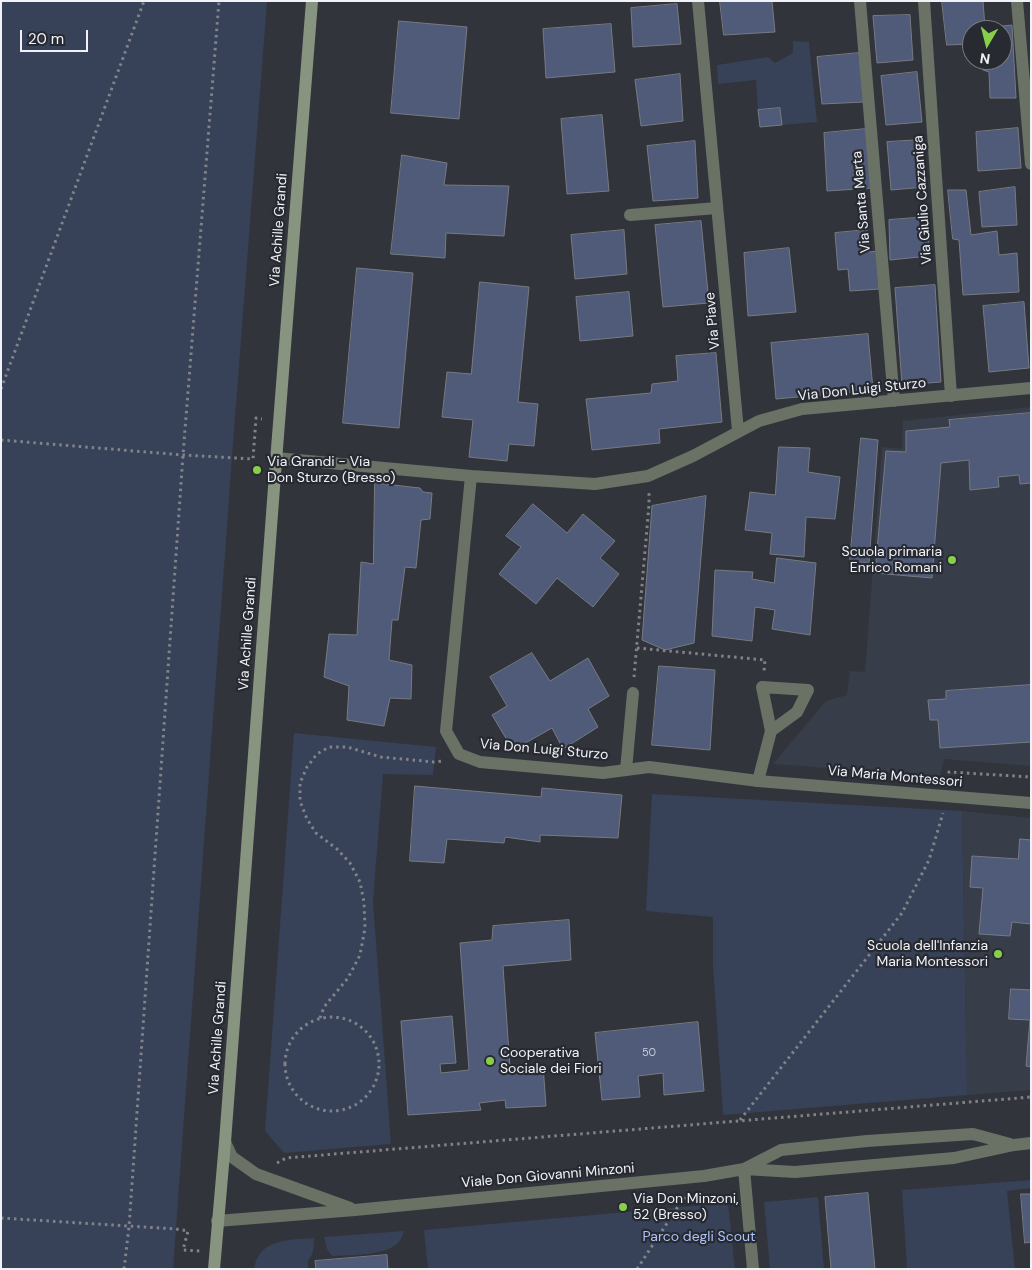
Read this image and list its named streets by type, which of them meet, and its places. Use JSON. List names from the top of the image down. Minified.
{"streets":{"street":["Via Giulio Cazzaniga","Via Santa Marta","Via Achille Grandi","Via Piave","Via Don Luigi Sturzo","Via Maria Montessori","Viale Don Giovanni Minzoni"]},"crossings":[["Via Giulio Cazzaniga","Via Don Luigi Sturzo"],["Via Santa Marta","Via Don Luigi Sturzo"],["Via Achille Grandi","Via Don Luigi Sturzo"],["Via Achille Grandi","Viale Don Giovanni Minzoni"],["Via Piave","Via Don Luigi Sturzo"],["Via Don Luigi Sturzo","Via Maria Montessori"]],"parks":["Parco degli Scout"],"places":["Via Grandi - Via Don Sturzo (Bresso)","Scuola primaria Enrico Romani","Scuola dell'Infanzia Maria Montessori","Cooperativa Sociale dei Fiori","Via Don Minzoni, 52 (Bresso)"],"house_numbers":["50"],"scale_bar":"20 m","north":"bottom"}
